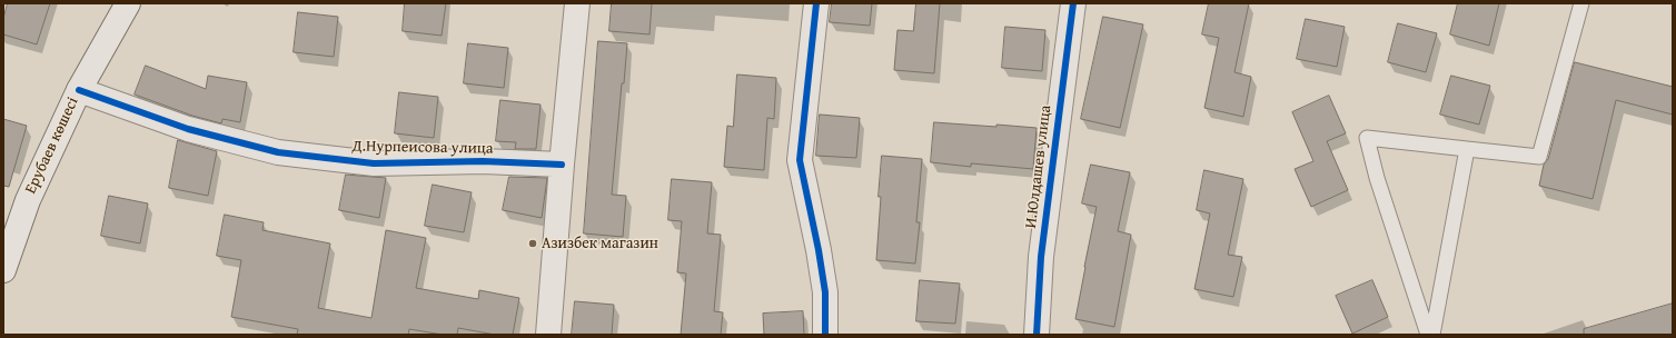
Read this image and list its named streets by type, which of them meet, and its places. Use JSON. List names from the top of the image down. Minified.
{"streets":{"street":["Ерубаев көшесі","Д.Нурпеисова улица","И.Юлдашев улица"]},"crossings":[["Ерубаев көшесі","Д.Нурпеисова улица"]],"places":["Азизбек магазин"]}
